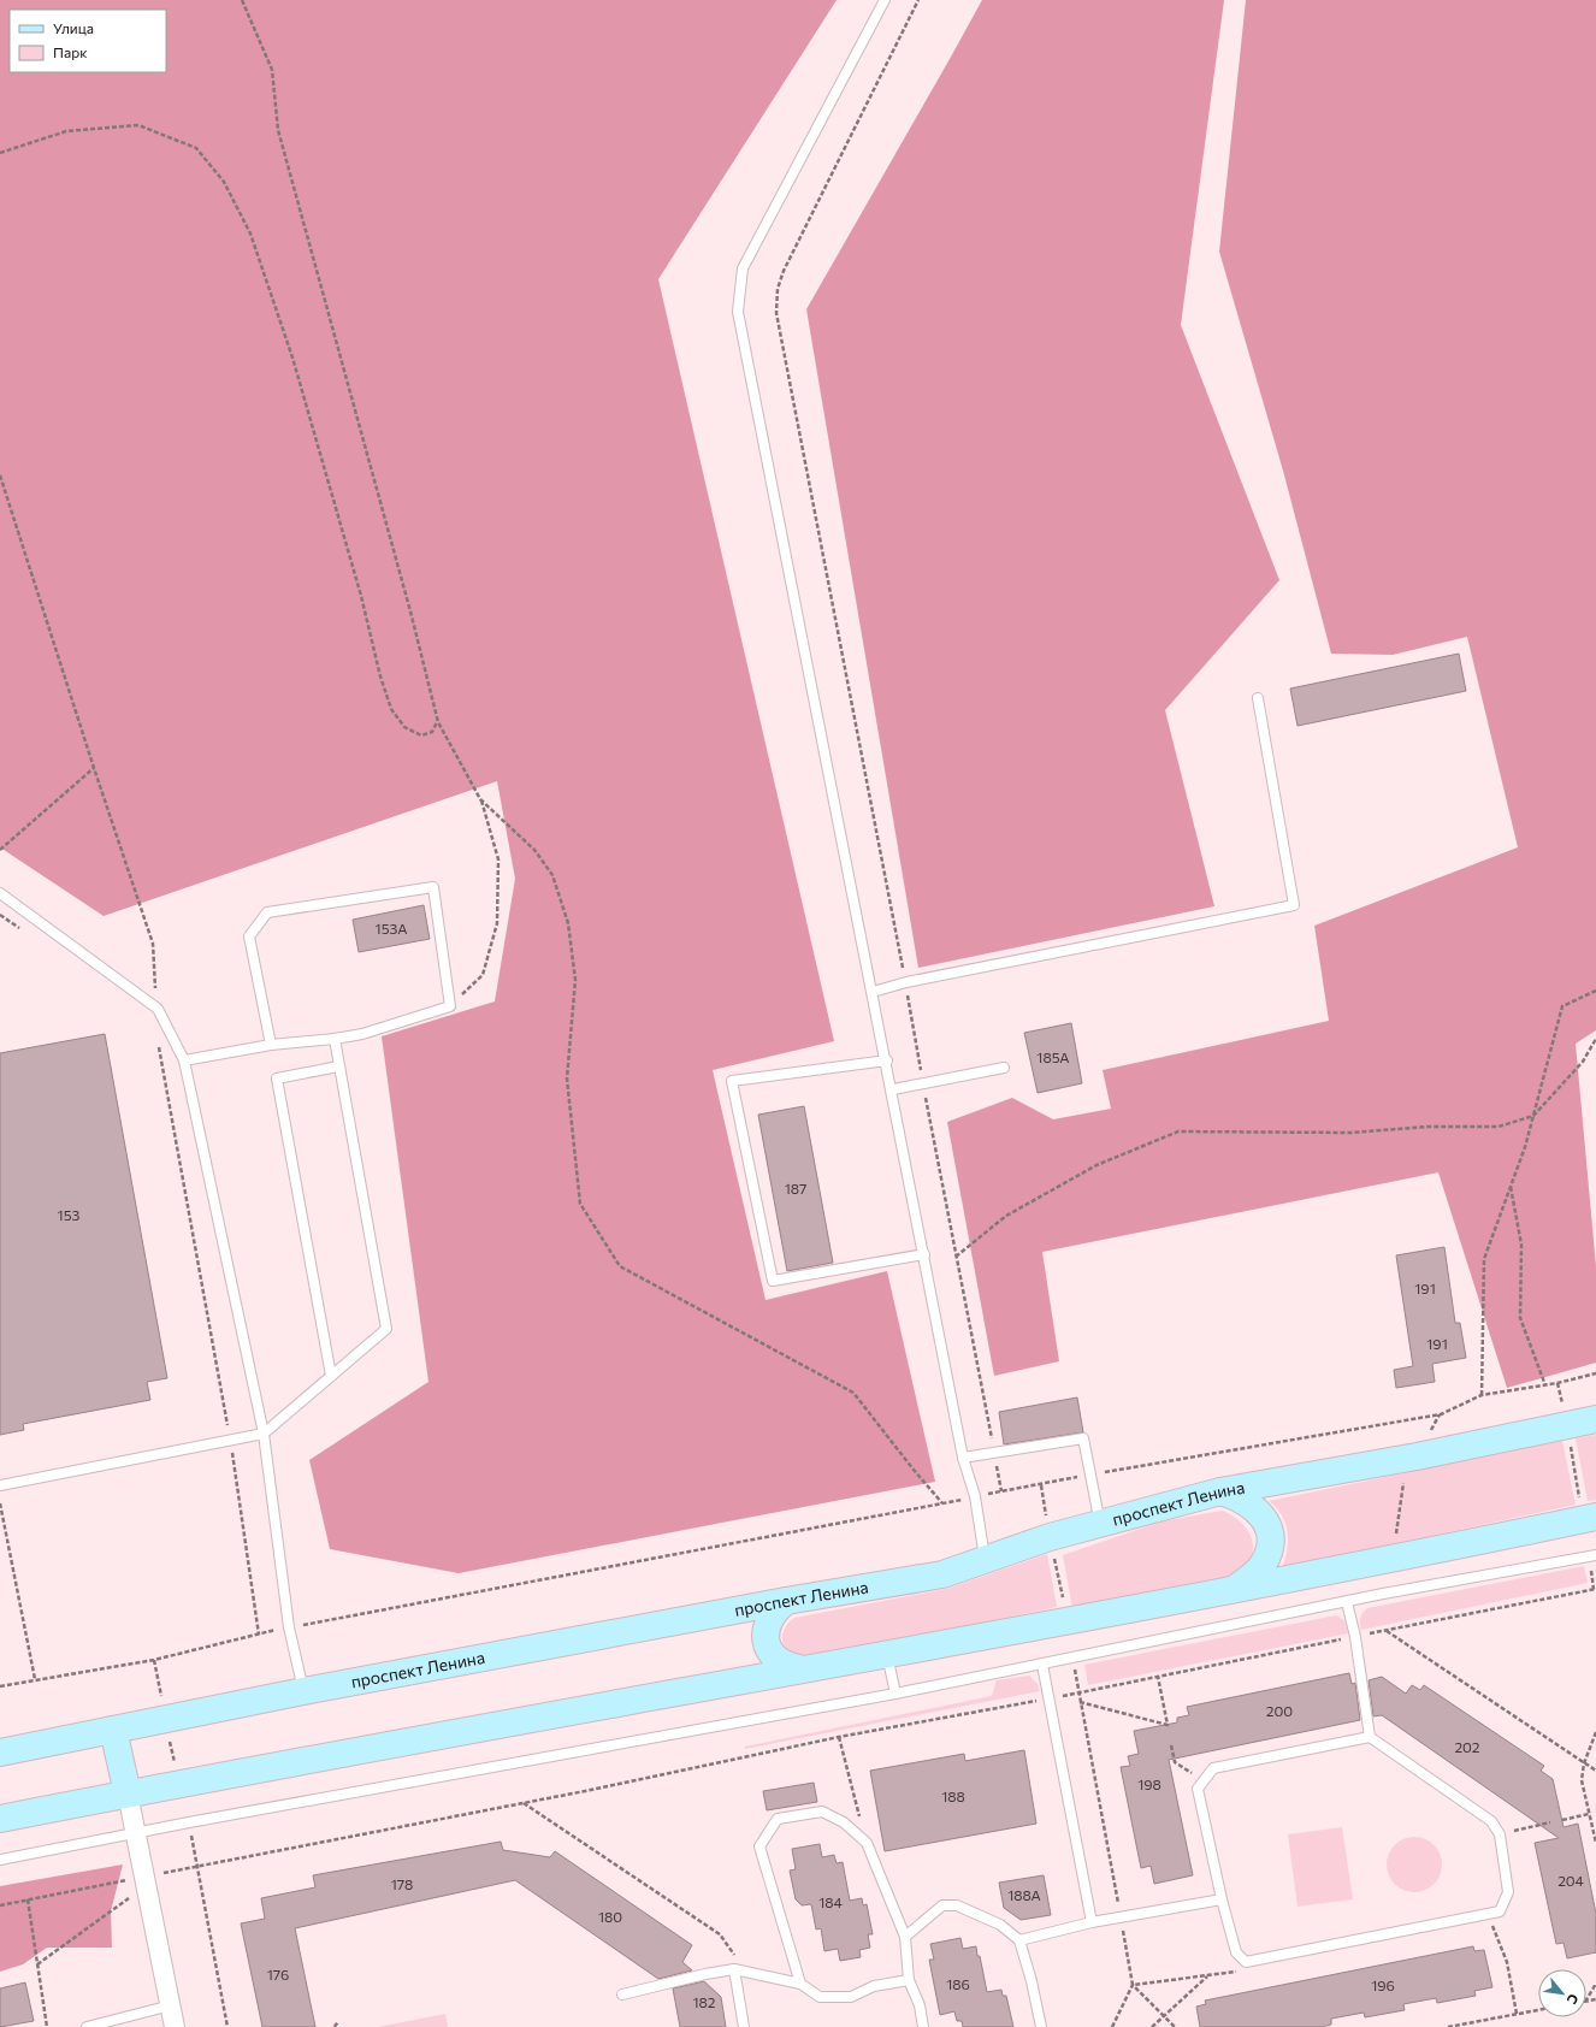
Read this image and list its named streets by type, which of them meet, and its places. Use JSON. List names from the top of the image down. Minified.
{"streets":{"main road":["проспект Ленина"]},"house_numbers":["153А","185А","187","153","191","191","200","202","198","188","204","178","188А","184","180","176","186","196","182"],"legend":["Улица","Парк"],"north":"bottom right"}
